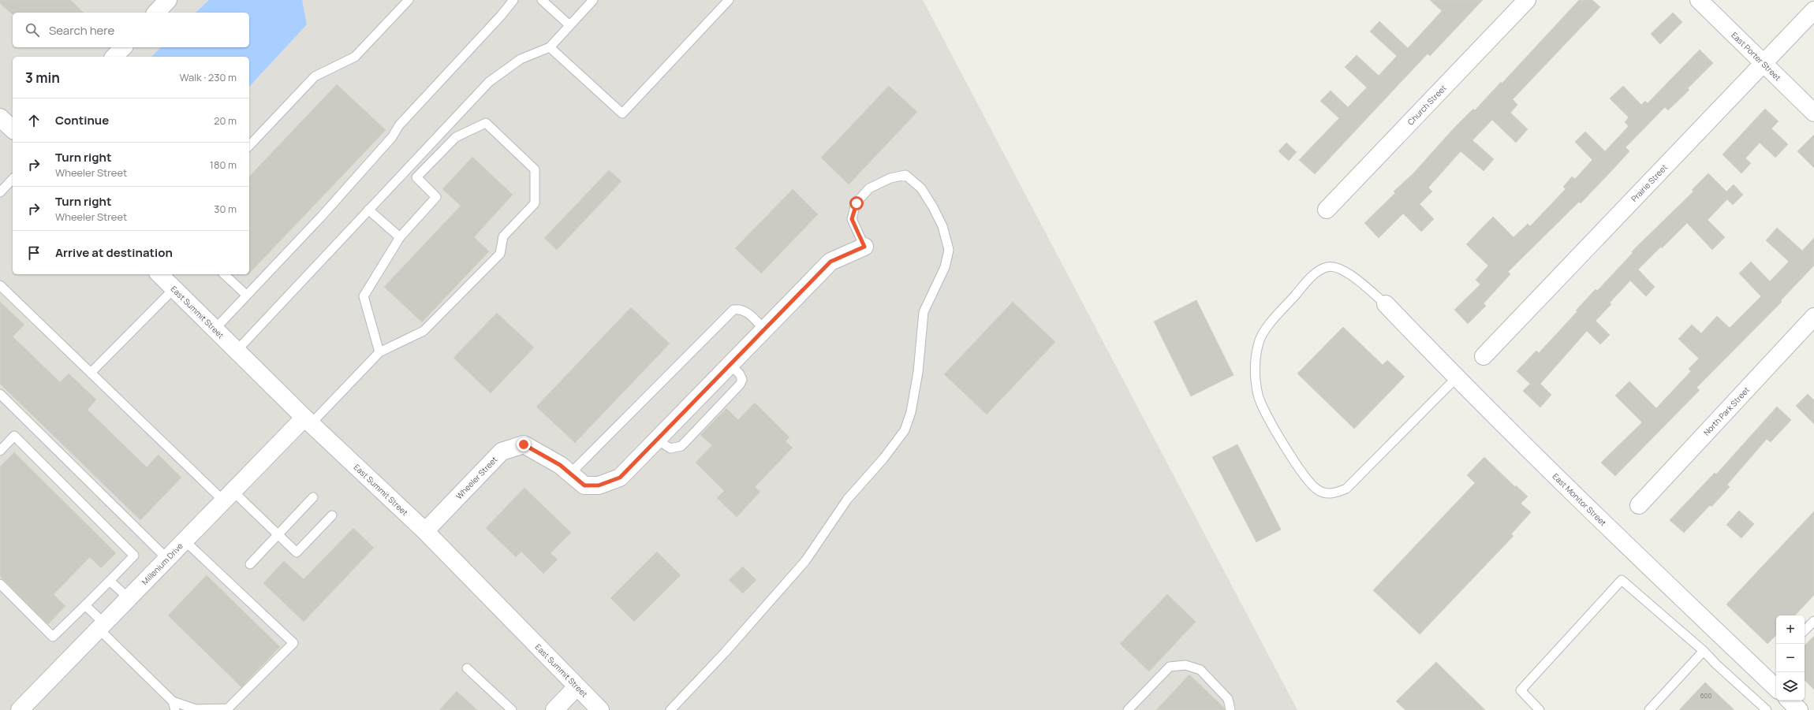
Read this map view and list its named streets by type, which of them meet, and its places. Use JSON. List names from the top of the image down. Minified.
{"streets":{"street":["East Porter Street","Church Street","Prairie Street","East Summit Street","North Park Street","Wheeler Street","East Monitor Street","Millenium Drive"]},"crossings":[["East Porter Street","Prairie Street"],["East Summit Street","Wheeler Street"],["East Summit Street","Millenium Drive"]],"house_numbers":["600"],"page":{"search":"Search here","heading":["3 min","Walk · 230 m"],"list":[["Continue","20 m"],["Turn right","Wheeler Street","180 m"],["Turn right","Wheeler Street","30 m"],"Arrive at destination"],"map_buttons":["+","−"]}}
